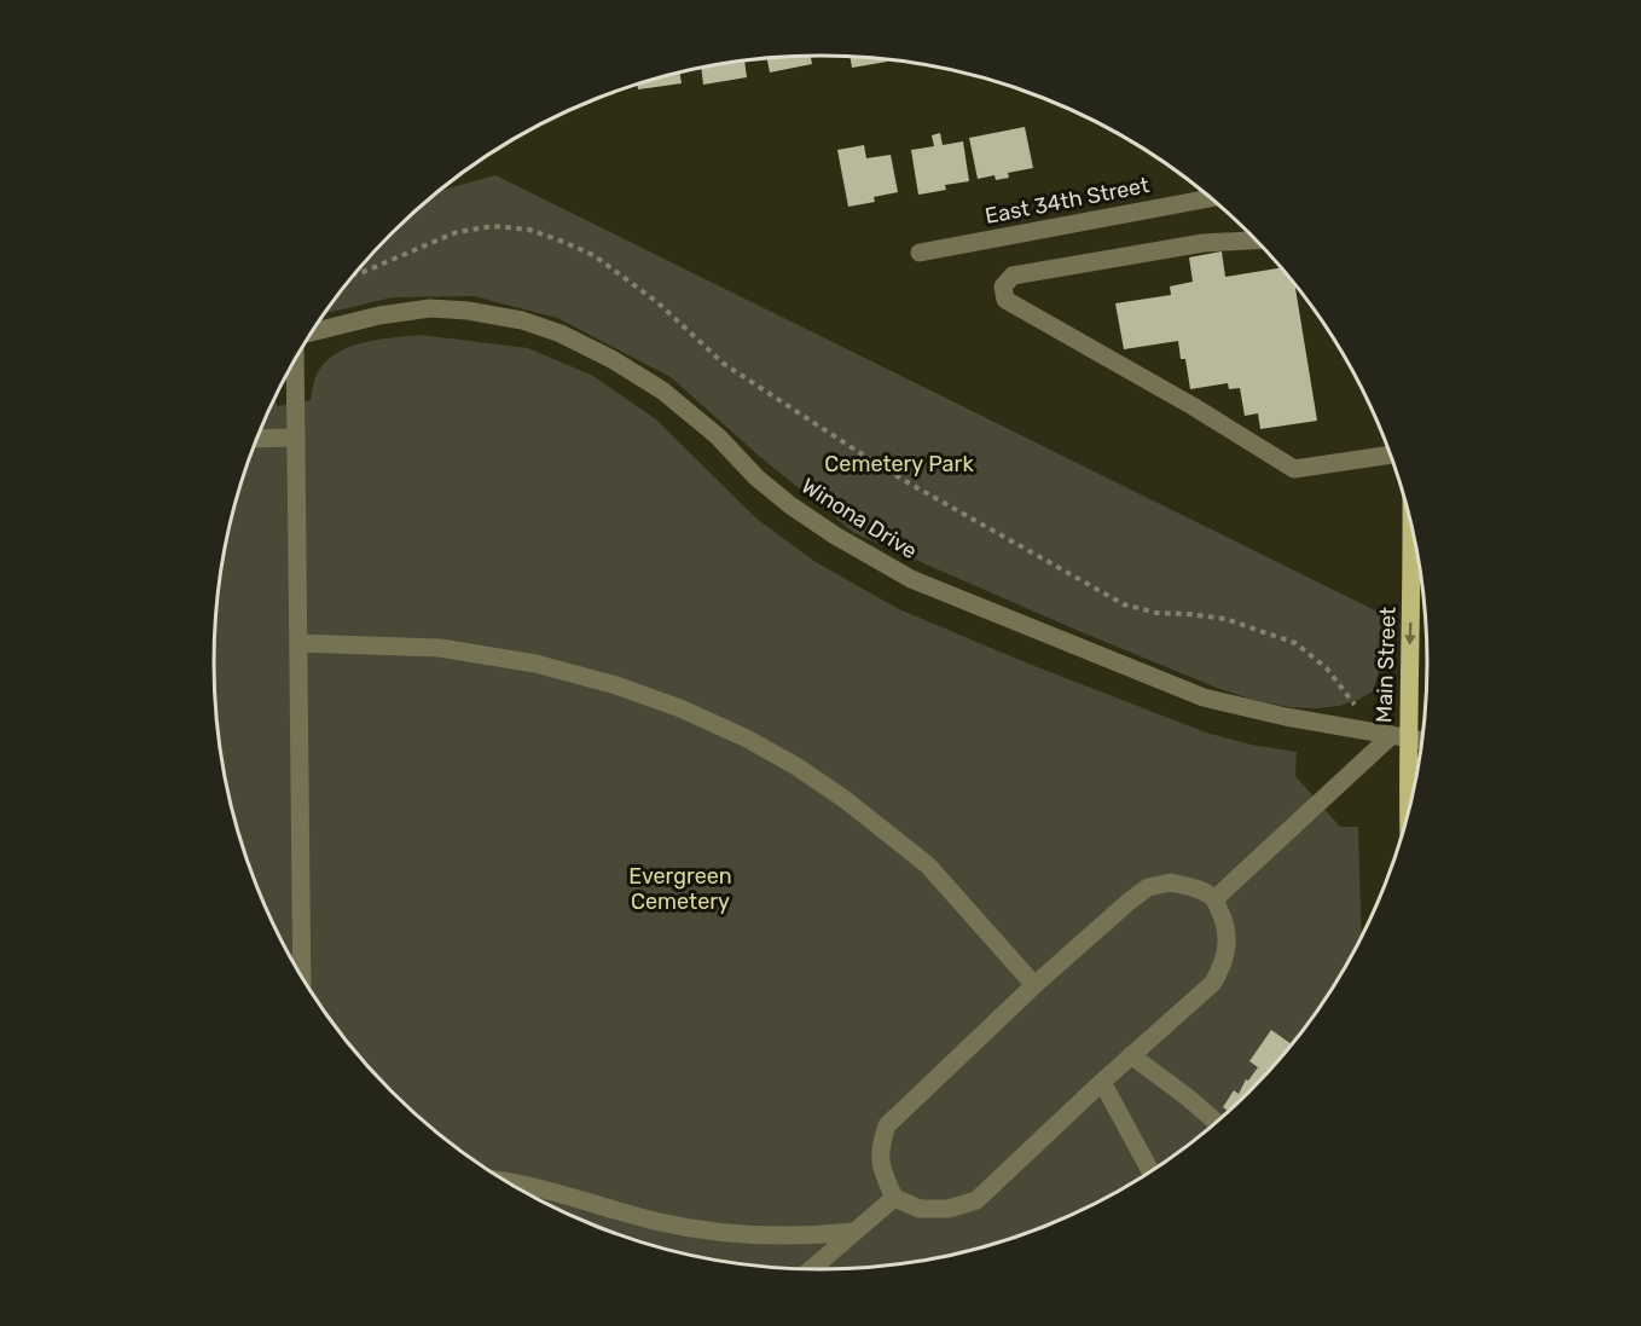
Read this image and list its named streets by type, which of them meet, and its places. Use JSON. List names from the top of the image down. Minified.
{"streets":{"main road":["Main Street"],"street":["East 34th Street","Winona Drive"]},"crossings":[["Winona Drive","Main Street"]],"one_way":["Main Street"],"parks":["Cemetery Park","Evergreen Cemetery"]}
